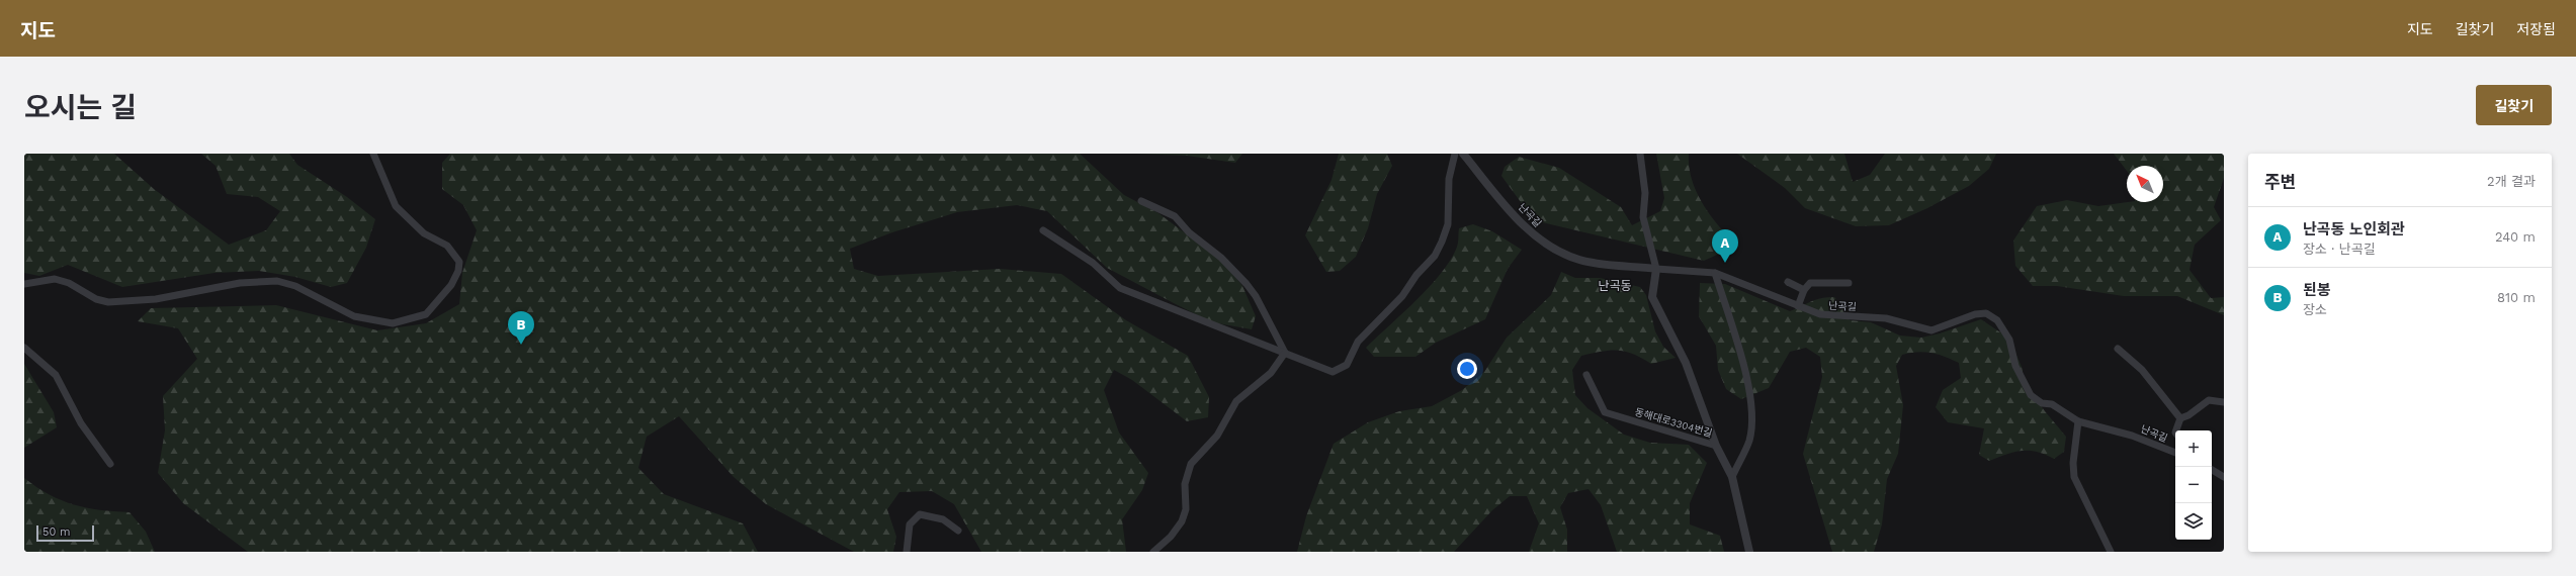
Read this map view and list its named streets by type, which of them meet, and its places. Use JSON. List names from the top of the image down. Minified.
{"streets":{"street":["난곡길","동해대로3304번길"]},"districts":["난곡동"],"scale_bar":"50 m","north":"top left","page":{"header":"지도","nav":["지도","길찾기","저장됨"],"title":"오시는 길","buttons":"길찾기","heading":["주변","2개 결과"],"list":[{"mark":"A","name":"난곡동 노인회관","note":"장소 · 난곡길","value":"240 m"},{"mark":"B","name":"된봉","note":"장소","value":"810 m"}],"pins":["A","B"],"map_buttons":["+","−"],"scale":"50 m"}}
